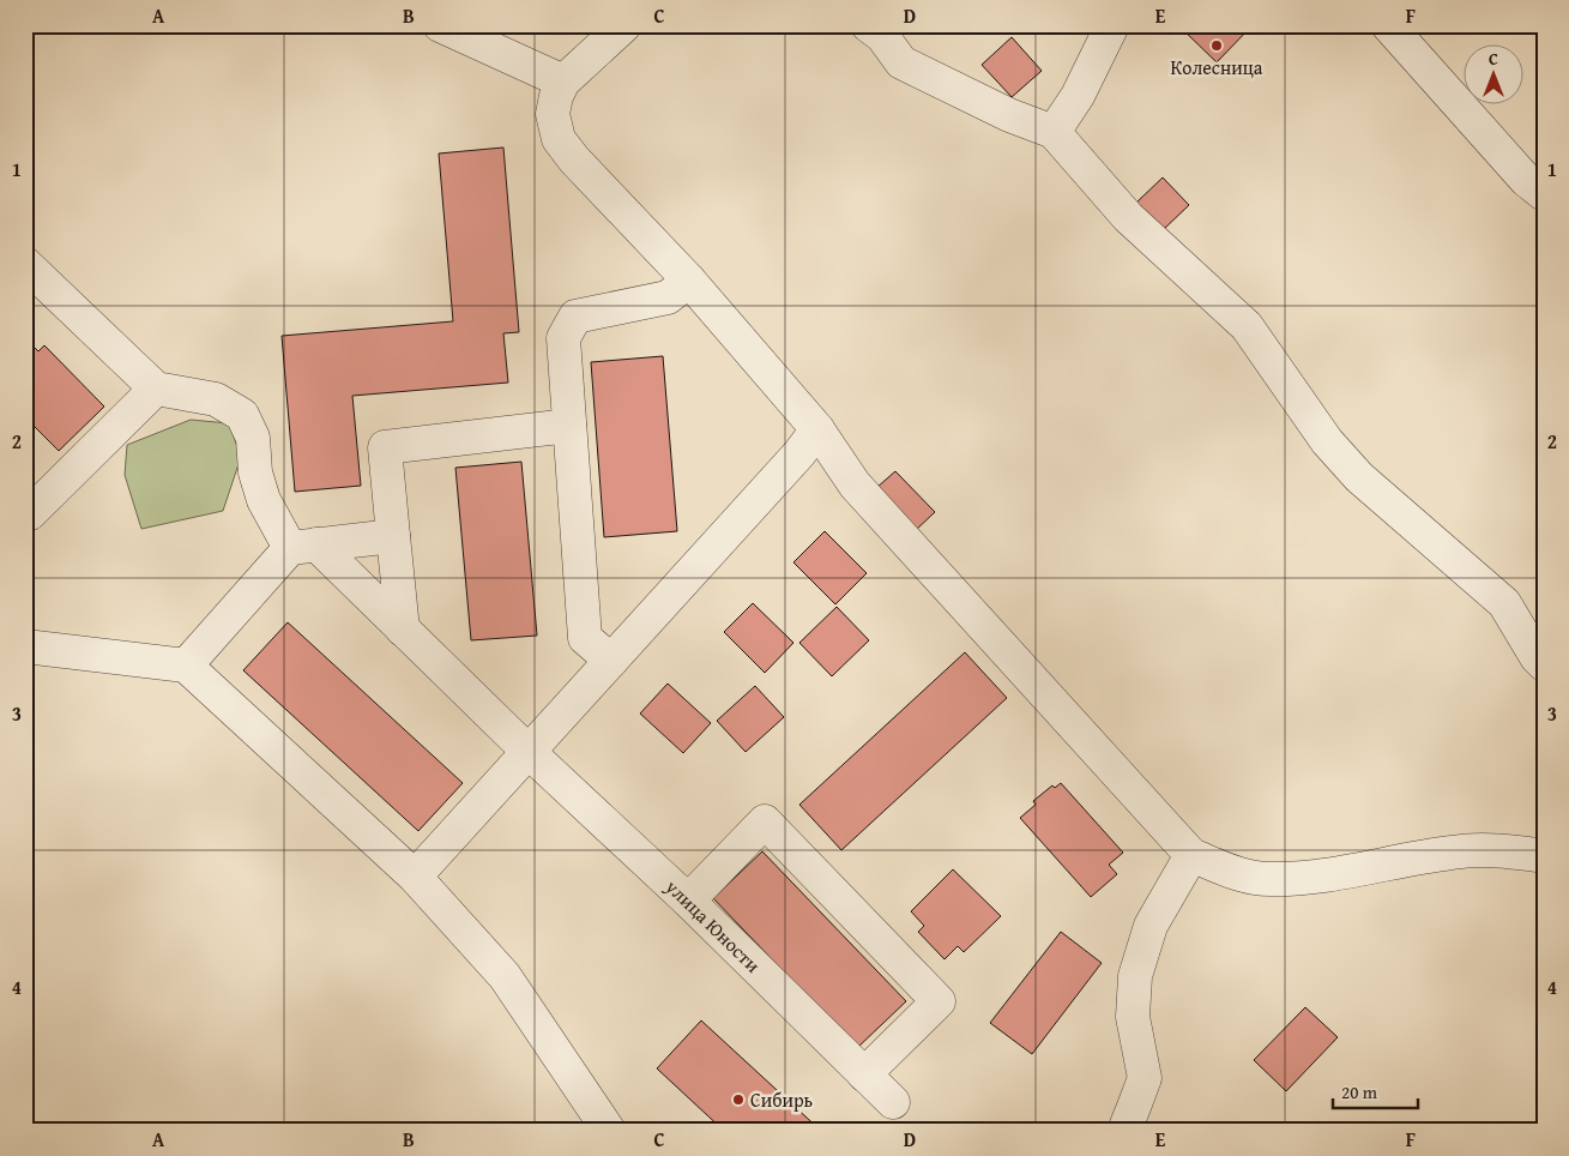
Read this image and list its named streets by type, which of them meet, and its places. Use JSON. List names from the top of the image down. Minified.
{"streets":{"street":["улица Юности"]},"places":["Колесница","Сибирь"],"scale_bar":"20 m","north":"top","grid":{"columns":["A","B","C","D","E","F"],"rows":["1","2","3","4"]}}
